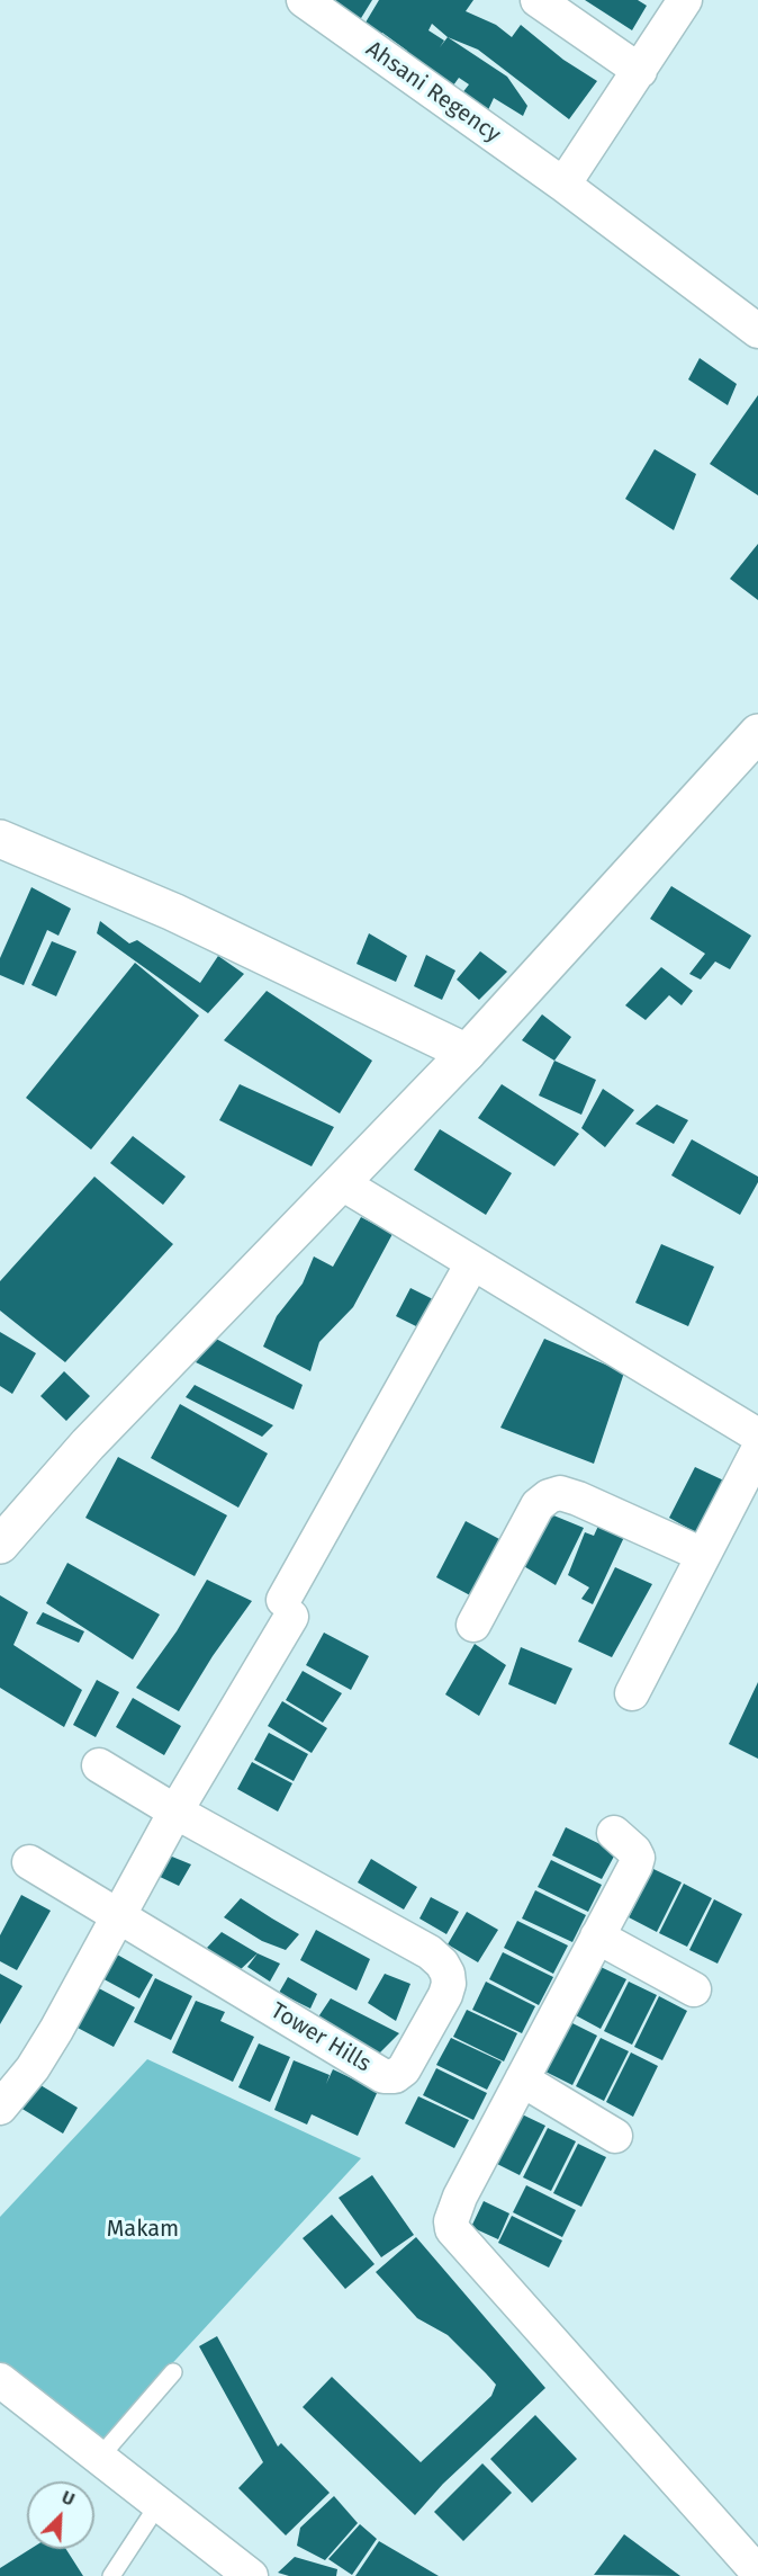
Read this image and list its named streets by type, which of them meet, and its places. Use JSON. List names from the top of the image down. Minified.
{"streets":{"street":["Ahsani Regency","Tower Hills"]},"parks":["Makam"],"north":"top right"}
